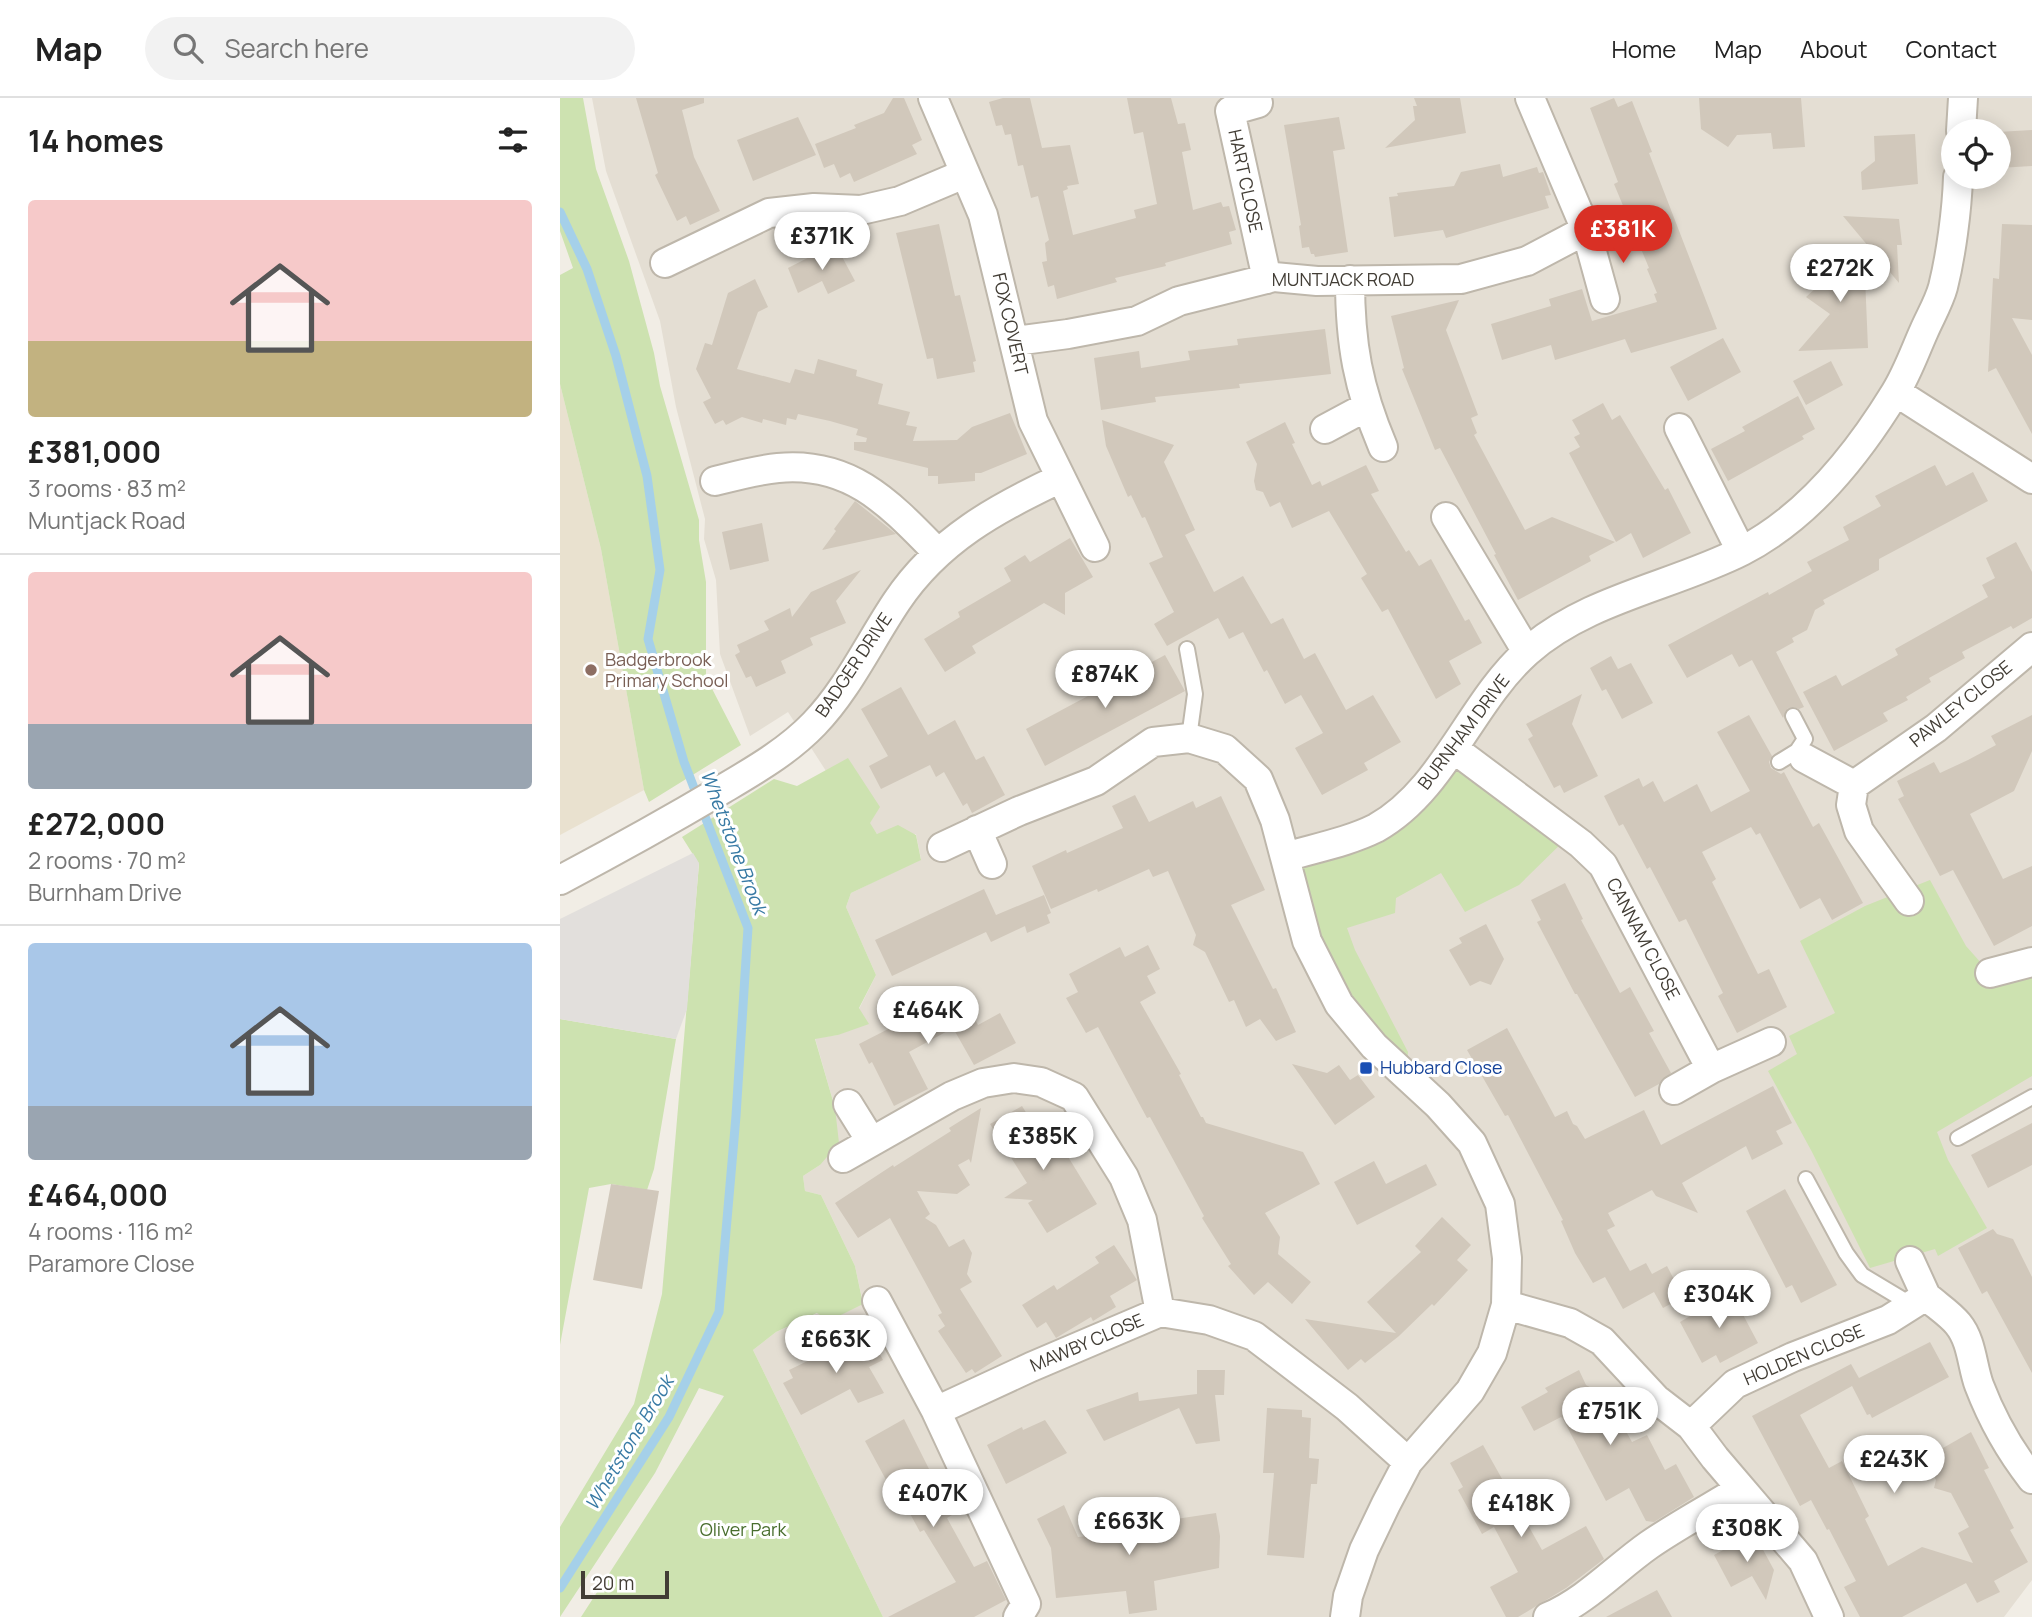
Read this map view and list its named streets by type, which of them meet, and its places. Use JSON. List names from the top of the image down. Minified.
{"streets":{"street":["HART CLOSE","MUNTJACK ROAD","FOX COVERT","BADGER DRIVE","PAWLEY CLOSE","BURNHAM DRIVE","CANNAM CLOSE","MAWBY CLOSE","HOLDEN CLOSE"]},"crossings":[["HART CLOSE","MUNTJACK ROAD"],["MUNTJACK ROAD","FOX COVERT"],["FOX COVERT","BADGER DRIVE"],["BURNHAM DRIVE","CANNAM CLOSE"]],"water":["Whetstone Brook"],"parks":["Oliver Park"],"places":{"other":["Badgerbrook Primary School"],"transit":["Hubbard Close"]},"scale_bar":"20 m","page":{"header":"Map","search":"Search here","nav":["Home","Map","About","Contact"],"heading":"14 homes","list":[{"name":"£381,000","note":"3 rooms · 83 m² · Muntjack Road"},{"name":"£272,000","note":"2 rooms · 70 m² · Burnham Drive"},{"name":"£464,000","note":"4 rooms · 116 m² · Paramore Close"}],"price":["£381K","£371K","£272K","£874K","£464K","£385K","£304K","£663K","£751K","£243K","£407K","£418K","£663K","£308K"],"scale":"20 m"}}
